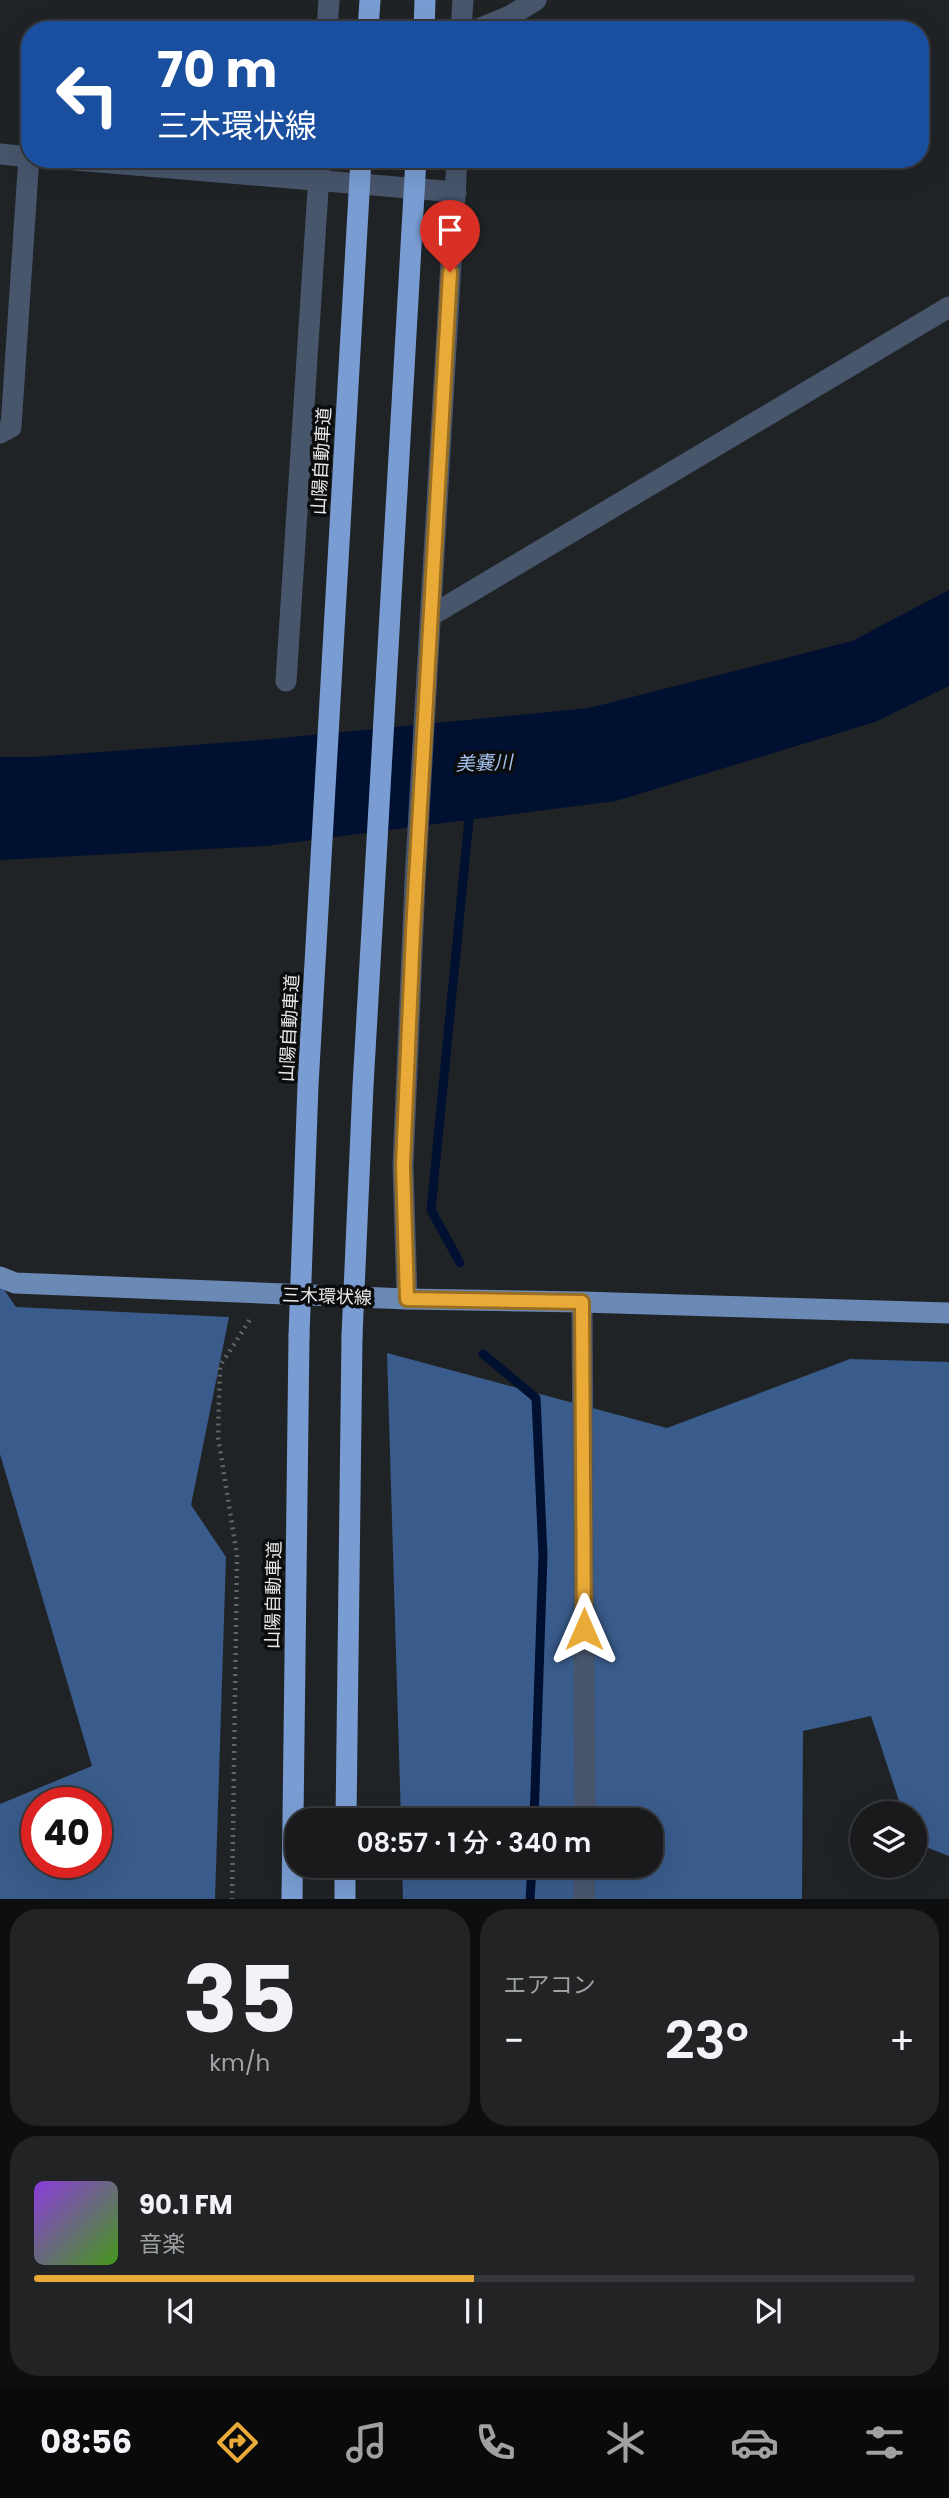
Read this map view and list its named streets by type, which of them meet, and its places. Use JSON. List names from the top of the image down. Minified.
{"streets":{"highway":["山陽自動車道"],"main road":["三木環状線"]},"water":["美嚢川"],"page":{"turn":["70 m","三木環状線"],"limit":"40","trip":"08:57 · 1 分 · 340 m","tile":[["35","km/h"],"エアコン"],"heat":["−","23°","+"],"song":["90.1 FM","音楽"],"tabs":"08:56"}}
